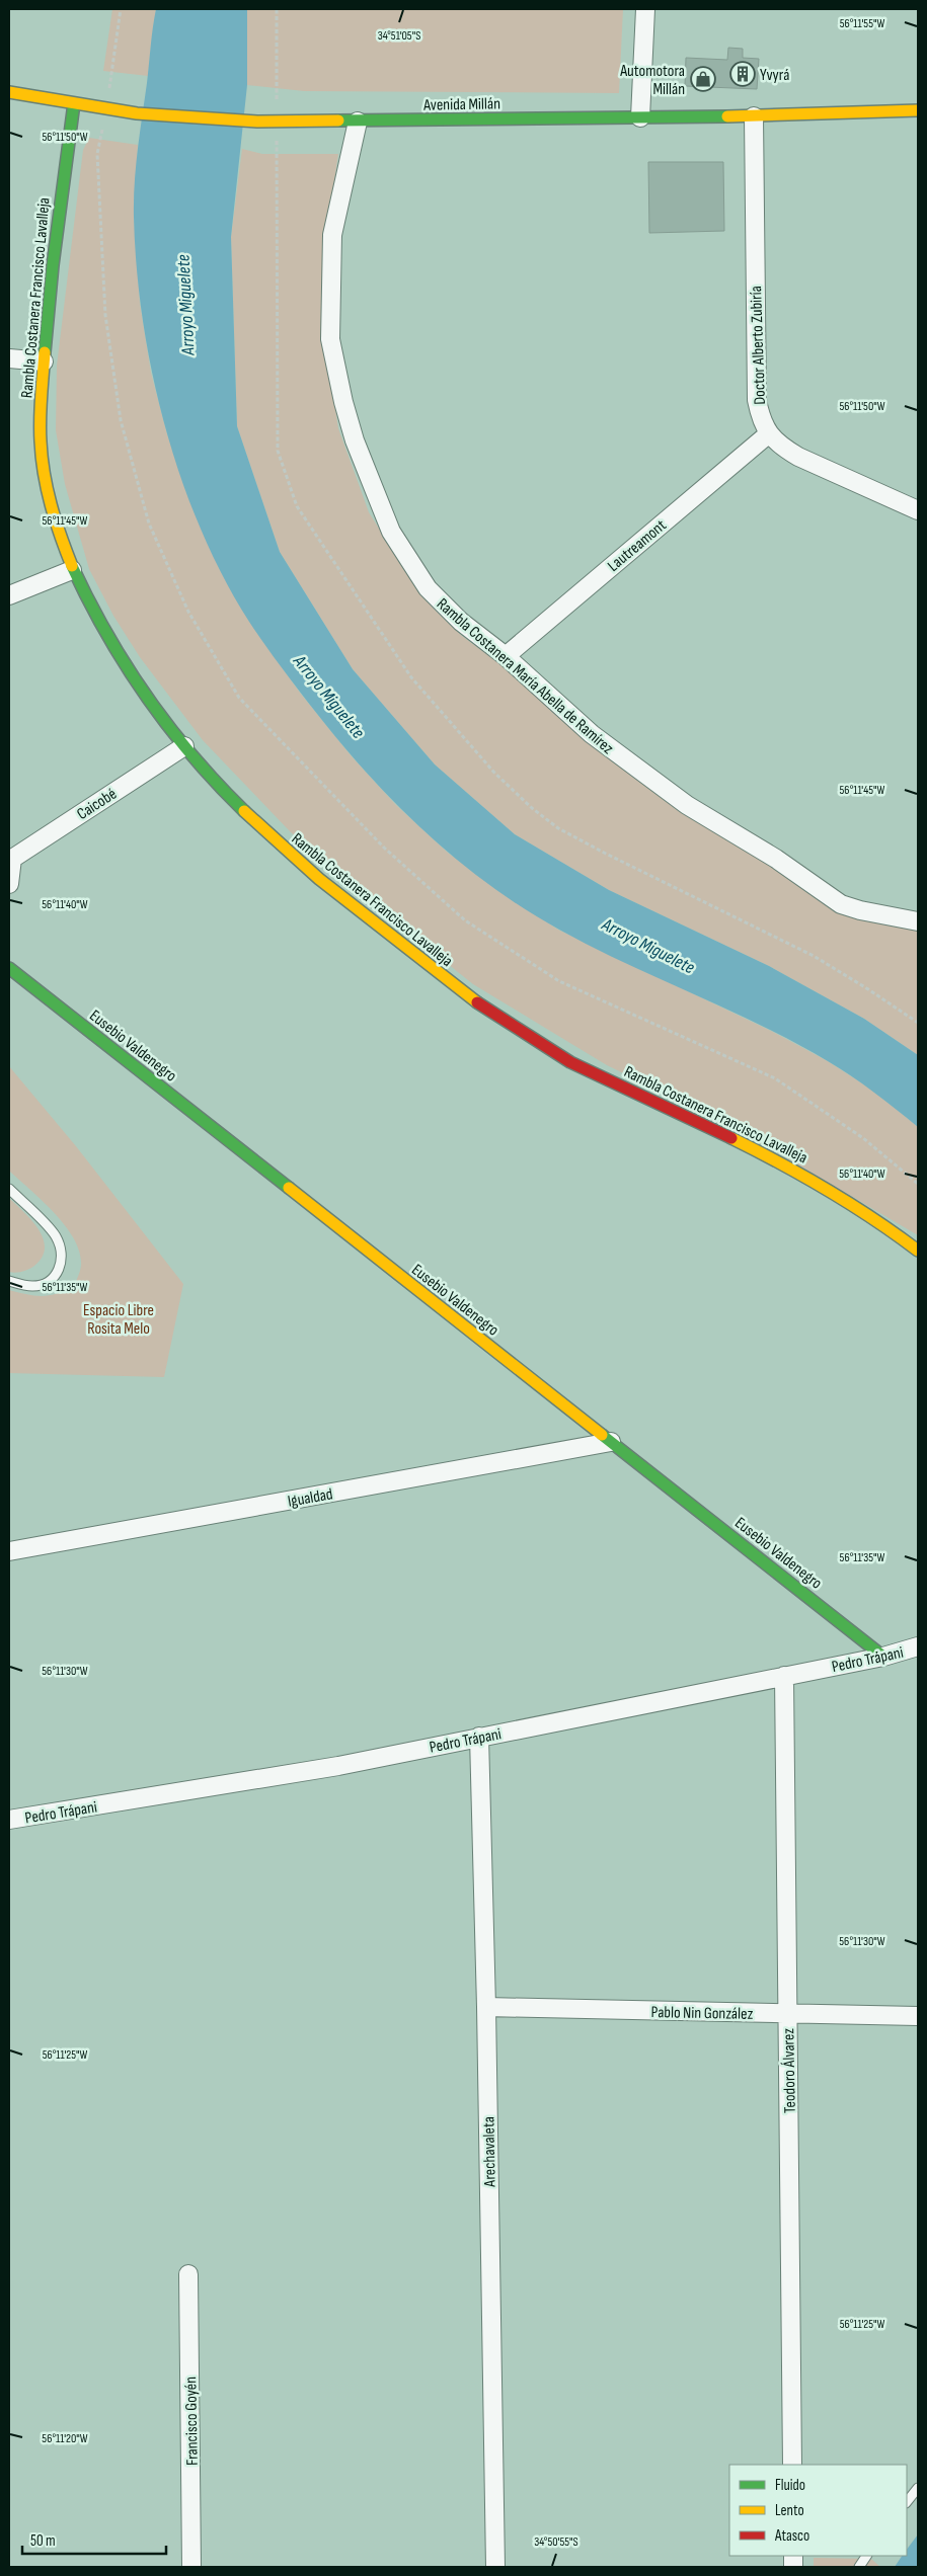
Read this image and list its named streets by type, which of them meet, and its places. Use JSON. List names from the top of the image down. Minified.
{"streets":{"street":["Avenida Millán","Rambla Costanera Francisco Lavalleja","Doctor Alberto Zubiría","Lautreamont","Rambla Costanera María Abella de Ramírez","Caicobé","Eusebio Valdenegro","Igualdad","Pedro Trápani","Pablo Nin González","Teodoro Álvarez","Arechavaleta","Francisco Goyén"]},"crossings":[["Avenida Millán","Rambla Costanera Francisco Lavalleja"],["Avenida Millán","Doctor Alberto Zubiría"],["Avenida Millán","Rambla Costanera María Abella de Ramírez"],["Rambla Costanera Francisco Lavalleja","Caicobé"],["Doctor Alberto Zubiría","Lautreamont"],["Lautreamont","Rambla Costanera María Abella de Ramírez"],["Eusebio Valdenegro","Igualdad"],["Eusebio Valdenegro","Pedro Trápani"],["Pedro Trápani","Teodoro Álvarez"],["Pedro Trápani","Arechavaleta"],["Pablo Nin González","Teodoro Álvarez"],["Pablo Nin González","Arechavaleta"]],"water":["Arroyo Miguelete"],"parks":["Espacio Libre Rosita Melo"],"places":{"building":["Yvyrá"],"shop":["Automotora Millán"]},"legend":["Fluido","Lento","Atasco"],"scale_bar":"50 m","coordinates":["56°11'55\"W","34°51'05\"S","56°11'50\"W","56°11'45\"W","56°11'40\"W","56°11'35\"W","56°11'30\"W","56°11'25\"W","56°11'20\"W","34°50'55\"S"]}
